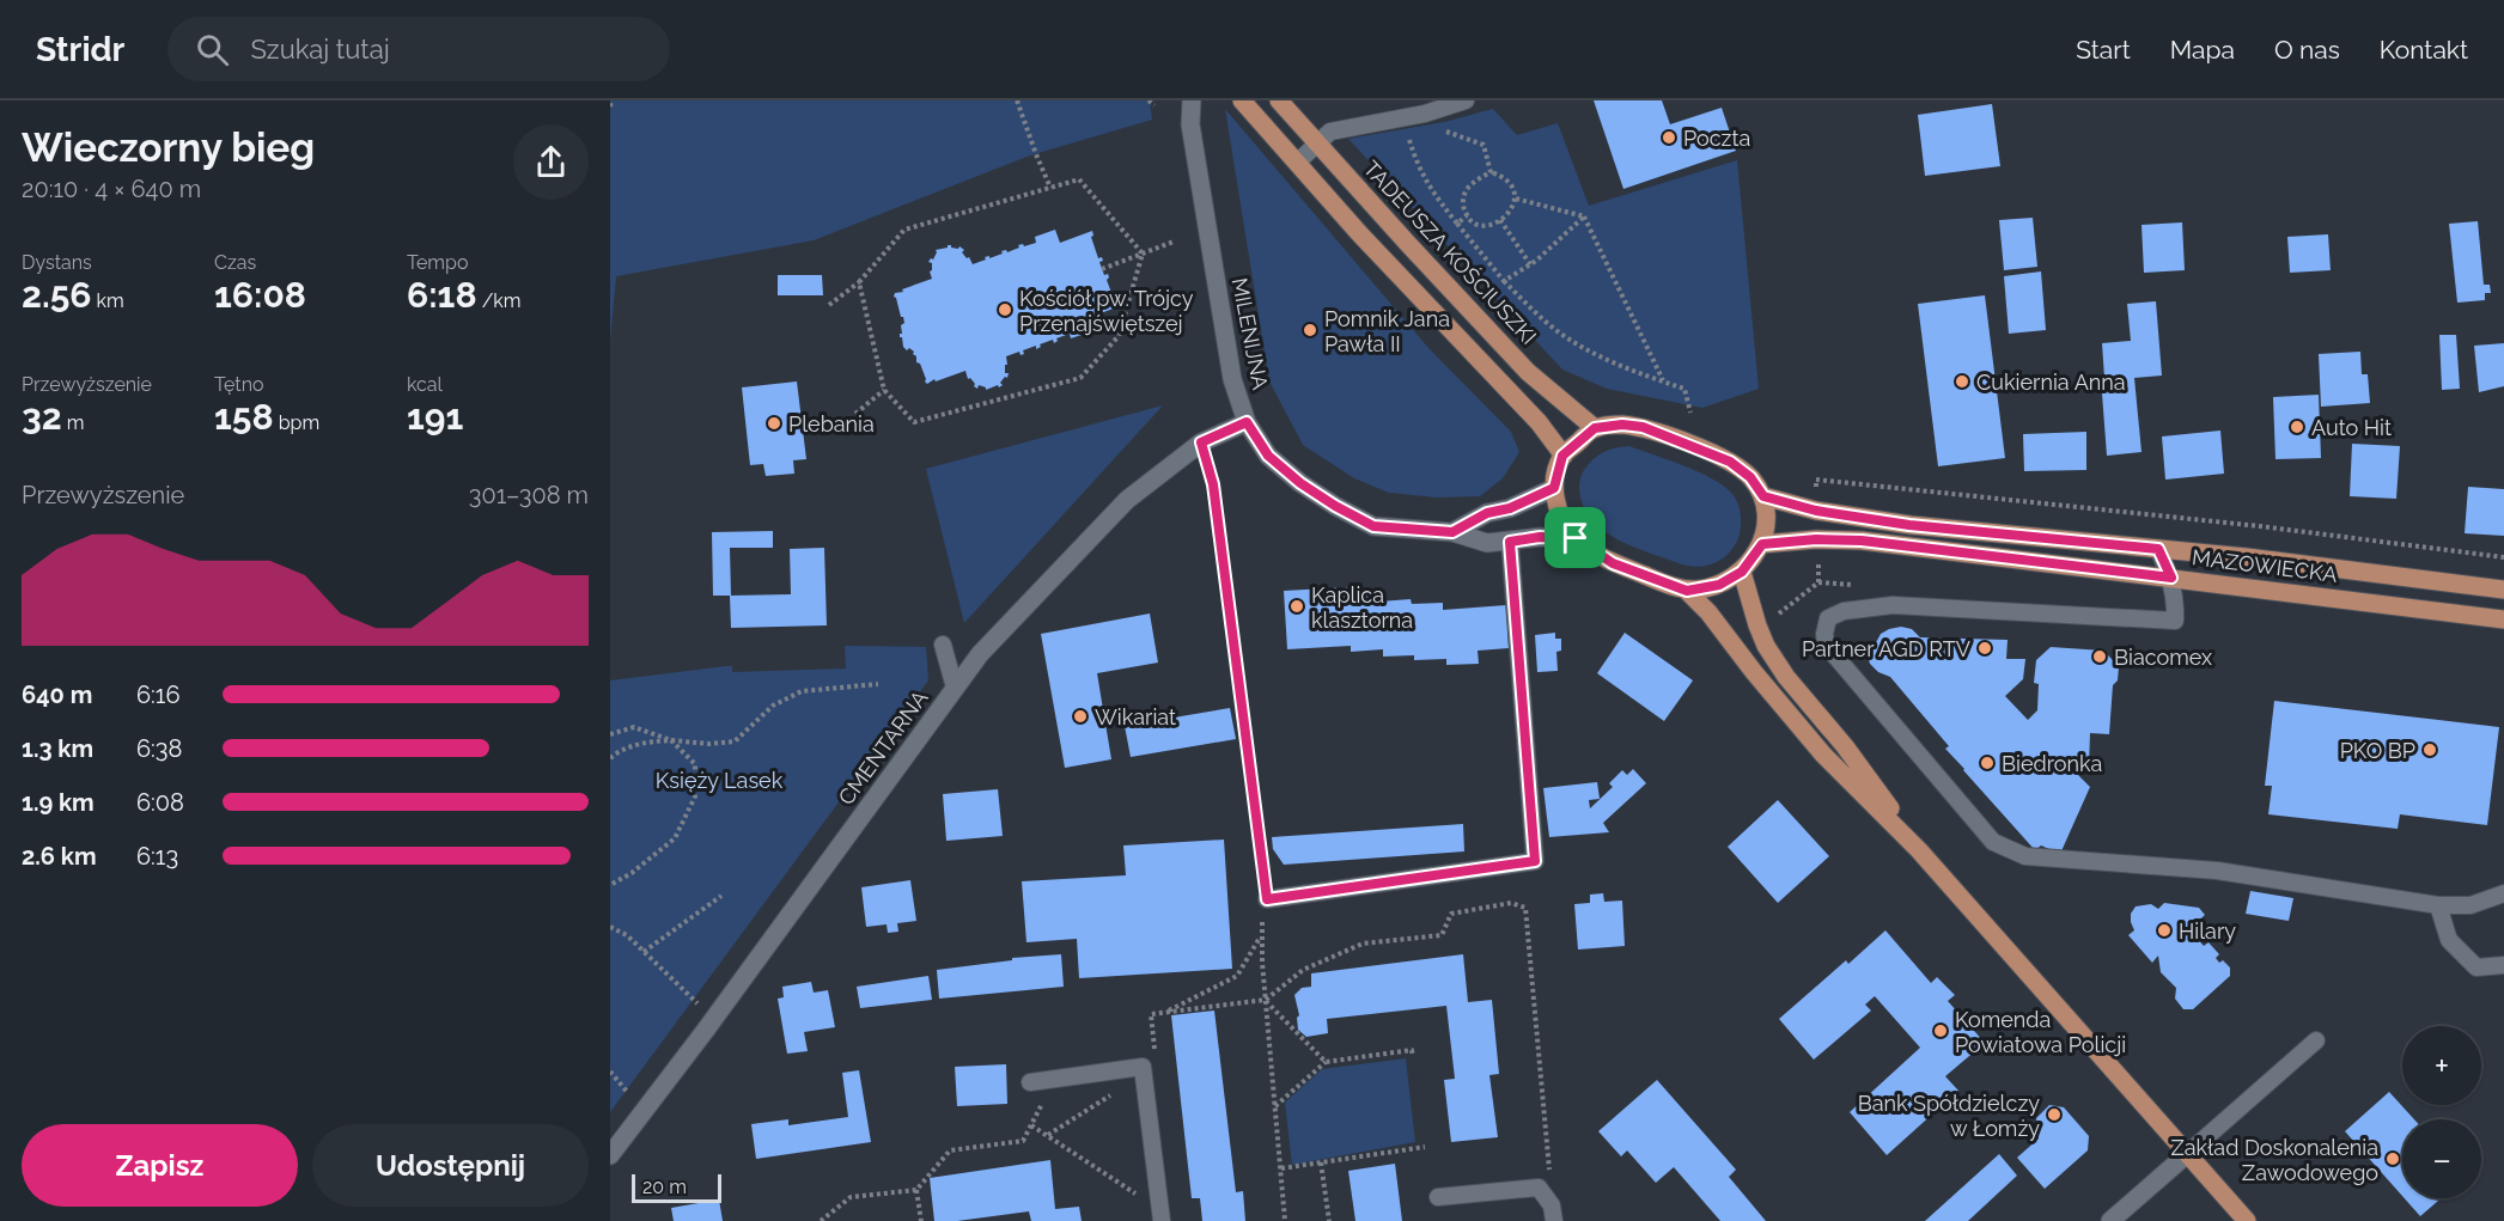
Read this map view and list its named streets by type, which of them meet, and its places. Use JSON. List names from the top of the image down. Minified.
{"streets":{"main road":["TADEUSZA KOŚCIUSZKI","MAZOWIECKA"],"street":["MILENIJNA","CMENTARNA"]},"crossings":[["TADEUSZA KOŚCIUSZKI","MILENIJNA"],["TADEUSZA KOŚCIUSZKI","MAZOWIECKA"],["MILENIJNA","MAZOWIECKA"],["MILENIJNA","CMENTARNA"]],"parks":["Księży Lasek"],"places":["Poczta","Kościół pw. Trójcy Przenajświętszej","Pomnik Jana Pawła II","Cukiernia Anna","Plebania","Auto Hit","Kaplica klasztorna","Partner AGD RTV","Biacomex","Wikariat","PKO BP","Biedronka","Hilary","Komenda Powiatowa Policji","Bank Spółdzielczy w Łomży","Zakład Doskonalenia Zawodowego"],"scale_bar":"20 m","page":{"header":"Stridr","search":"Szukaj tutaj","nav":["Start","Mapa","O nas","Kontakt"],"heading":["Wieczorny bieg","20:10 · 4 × 640 m"],"stats":[["Dystans","2.56 km"],["Czas","16:08"],["Tempo","6:18 /km"],["Przewyższenie","32 m"],["Tętno","158 bpm"],["kcal","191"]],"chart":["Przewyższenie","301–308 m"],"list":[{"name":"640 m","note":"6:16"},{"name":"1.3 km","note":"6:38"},{"name":"1.9 km","note":"6:08"},{"name":"2.6 km","note":"6:13"}],"map_buttons":["+","−"],"buttons":["Zapisz","Udostępnij"],"scale":"20 m"}}
